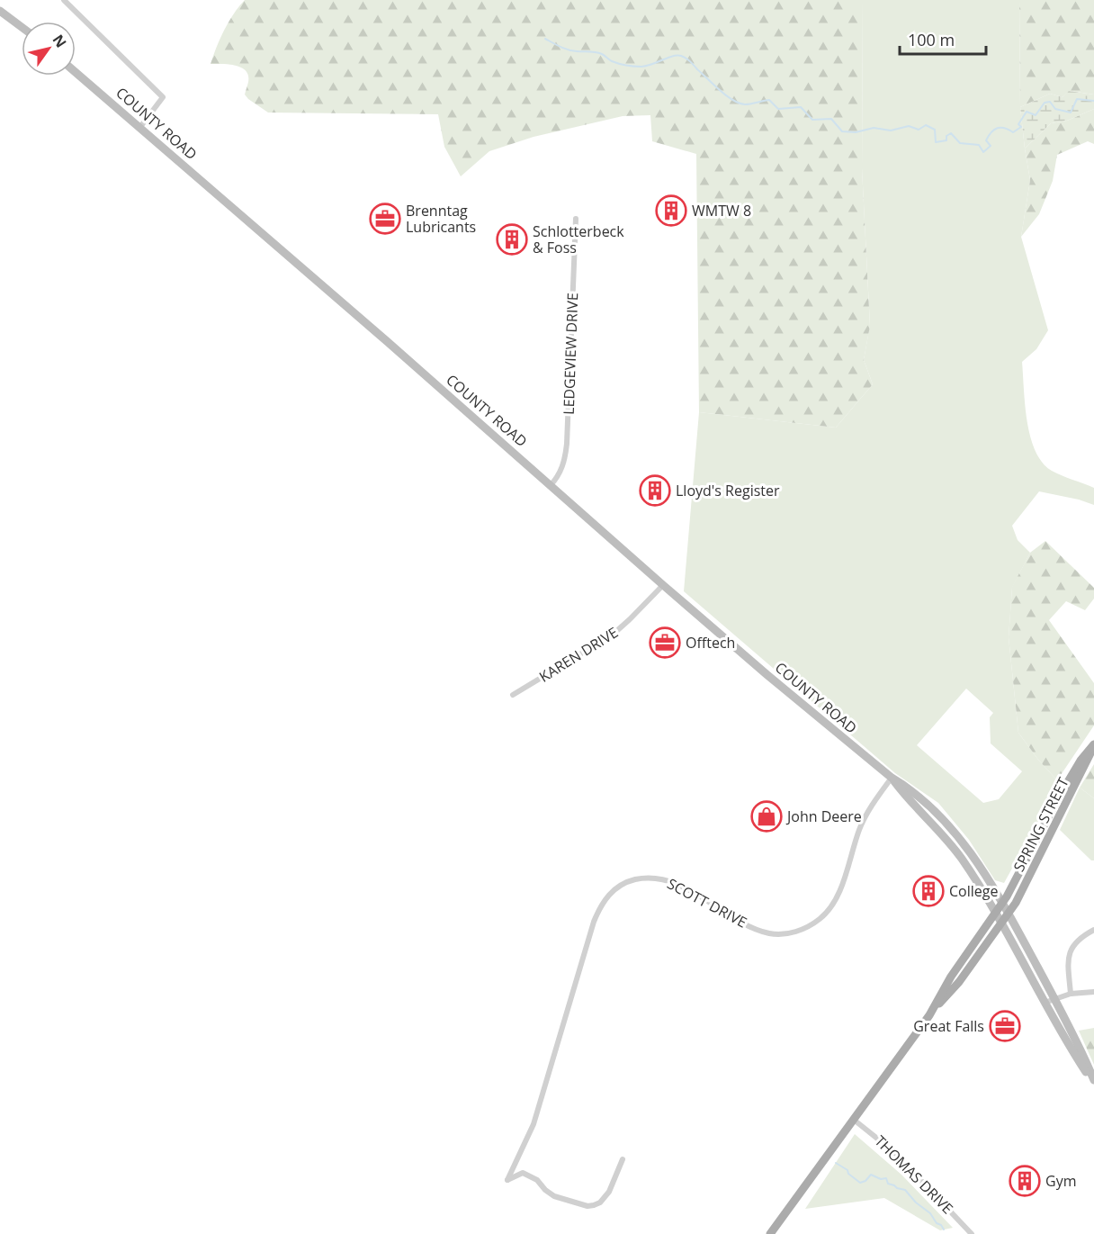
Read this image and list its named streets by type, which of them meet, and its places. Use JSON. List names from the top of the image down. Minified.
{"streets":{"main road":["COUNTY ROAD","SPRING STREET"],"street":["LEDGEVIEW DRIVE","KAREN DRIVE","SCOTT DRIVE","THOMAS DRIVE"]},"crossings":[["COUNTY ROAD","LEDGEVIEW DRIVE"],["COUNTY ROAD","KAREN DRIVE"],["COUNTY ROAD","SPRING STREET"],["COUNTY ROAD","SCOTT DRIVE"],["SPRING STREET","THOMAS DRIVE"]],"places":{"building":["WMTW 8","Schlotterbeck & Foss","Lloyd's Register","College","Gym"],"office":["Brenntag Lubricants","Offtech","Great Falls"],"shop":["John Deere"]},"scale_bar":"100 m","north":"top right"}
